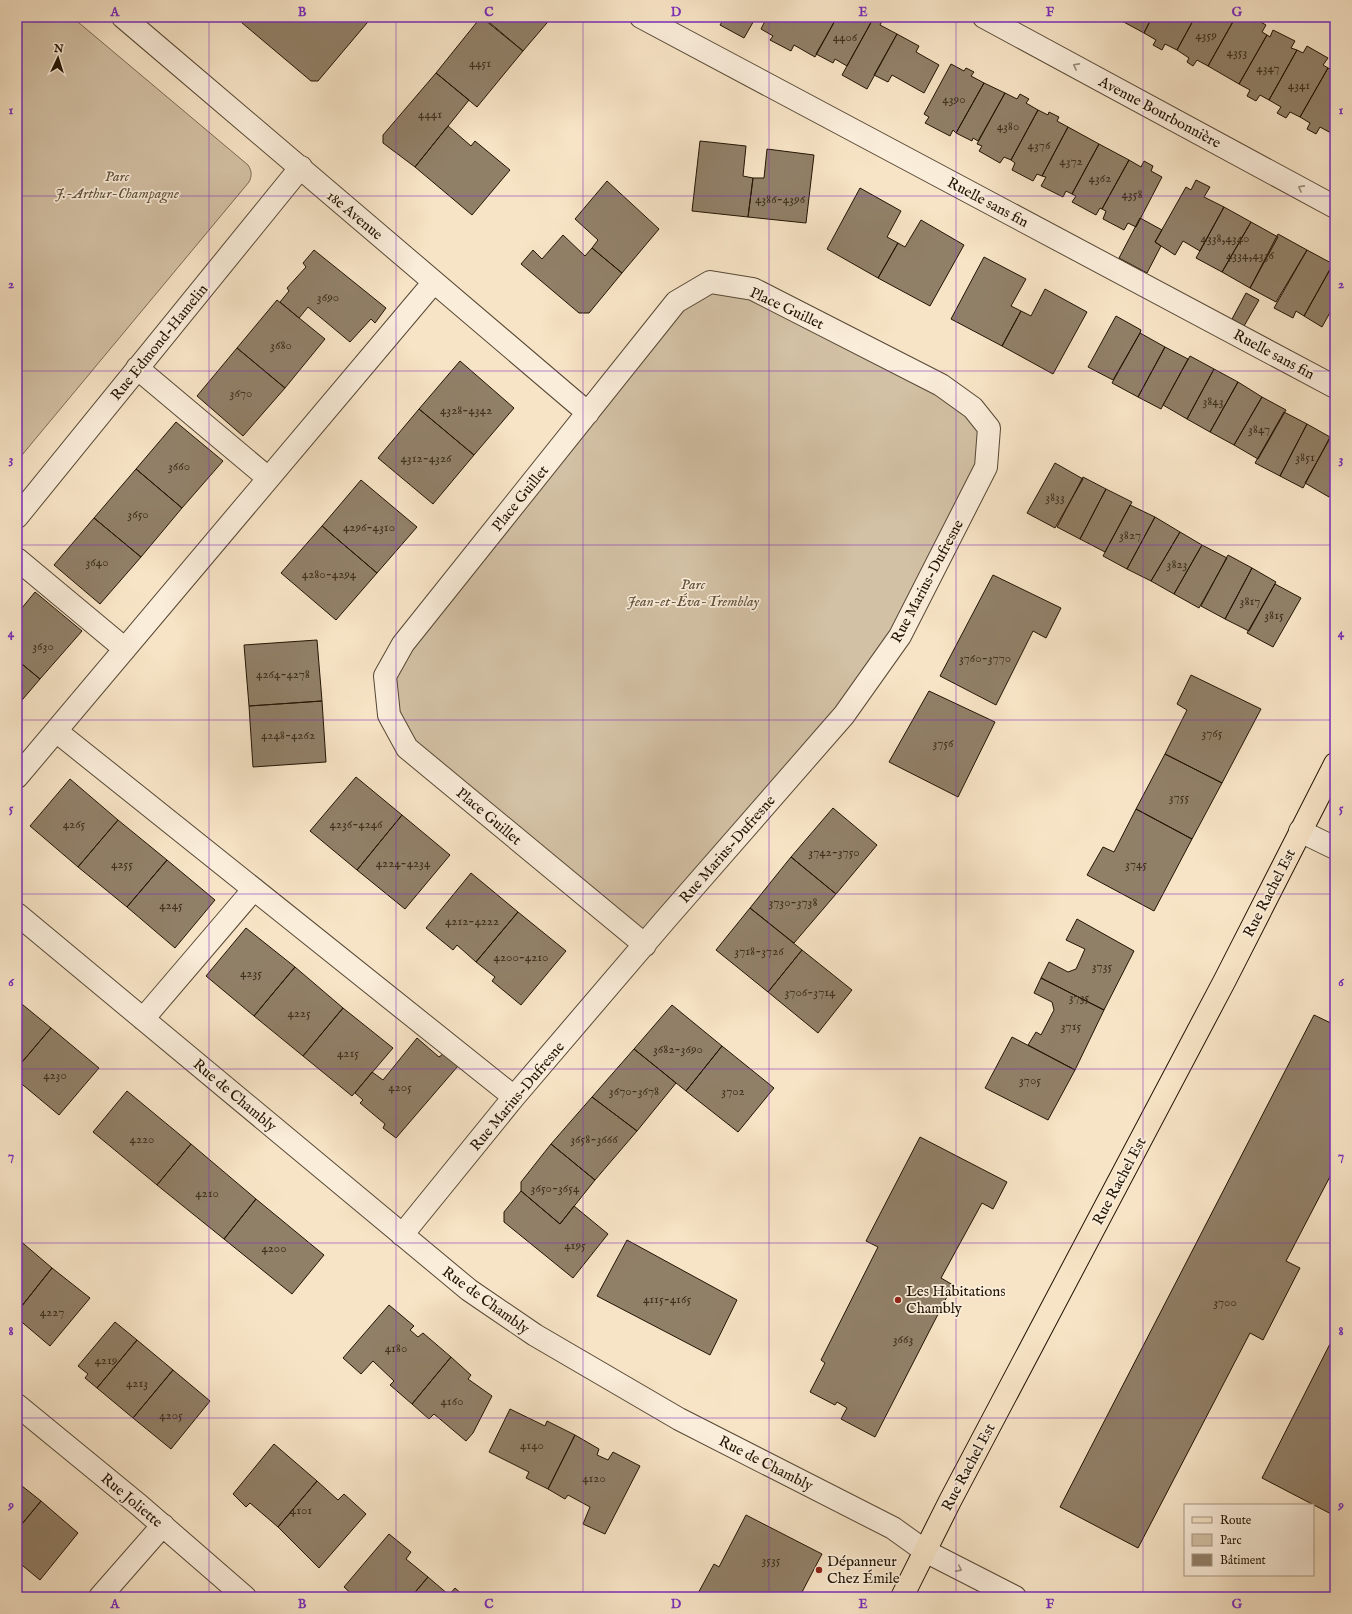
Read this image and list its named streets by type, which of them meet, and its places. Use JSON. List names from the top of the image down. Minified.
{"streets":{"main road":["Rue Rachel Est"],"street":["Avenue Bourbonnière","Ruelle sans fin","18e Avenue","Place Guillet","Rue Edmond-Hamelin","Rue Marius-Dufresne","Rue de Chambly","Rue Joliette"]},"crossings":[["18e Avenue","Place Guillet"],["18e Avenue","Rue Edmond-Hamelin"],["Place Guillet","Rue Marius-Dufresne"],["Rue Marius-Dufresne","Rue de Chambly"],["Rue Rachel Est","Rue de Chambly"]],"one_way":["Avenue Bourbonnière"],"parks":["Parc J.-Arthur-Champagne","Parc Jean-et-Éva-Tremblay"],"places":["Les Habitations Chambly","Dépanneur Chez Émile"],"house_numbers":["4359","4406","4353","4451","4347","4341","4390","4441","4380","4376","4372","4362","4358","4386-4396","4338,4340","4334,4336","3690","3680","3670","3843","4328-4342","3847","3851","4312-4326","3660","3833","3650","4296-4310","3827","3640","3823","4280-4294","3817","3815","3630","3760-3770","4264-4278","3765","4248-4262","3756","3755","4265","4236-4246","3742-3750","4224-4234","4255","3745","3730-3738","4245","4212-4222","3718-3726","4200-4210","3735","4235","3706-3714","3735","4225","3715","3682-3690","4215","4230","3705","4205","3670-3678","3702","4220","3658-3666","3650-3654","4210","4195","4200","4115-4165","3700","4227","3663","4180","4219","4213","4160","4205","4140","4120","4101","3535"],"legend":["Route","Parc","Bâtiment"],"north":"top","grid":{"columns":["A","B","C","D","E","F","G"],"rows":["1","2","3","4","5","6","7","8","9"]}}
